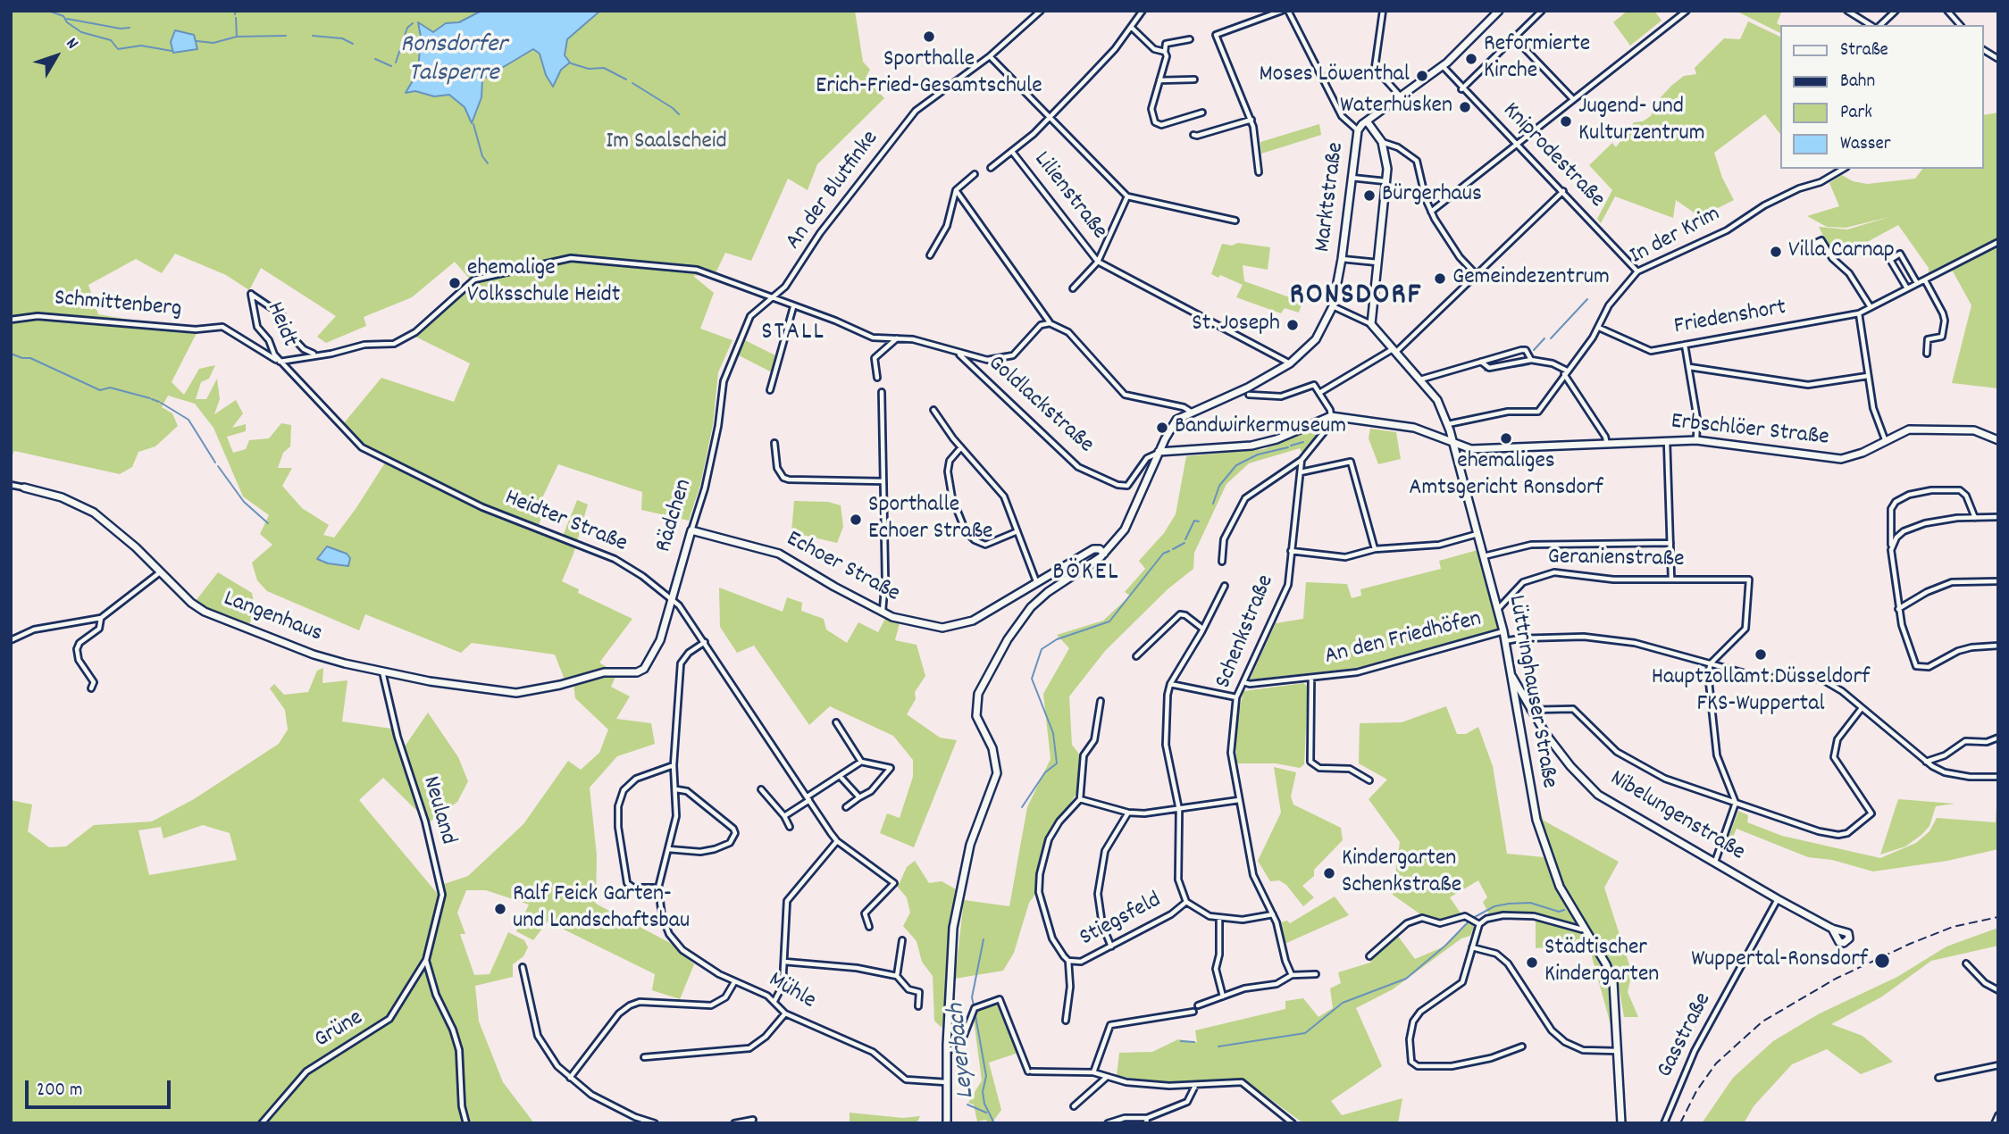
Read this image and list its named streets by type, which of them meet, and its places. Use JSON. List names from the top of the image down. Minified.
{"streets":{"main road":["Marktstraße","Erbschlöer Straße","Rädchen","Echoer Straße","Langenhaus","Lüttringhauser Straße","Nibelungenstraße"],"street":["Kniprodestraße","An der Blutfinke","Lilienstraße","In der Krim","Schmittenberg","Friedenshort","Heidt","Goldlackstraße","Heidter Straße","Geranienstraße","Schenkstraße","An den Friedhöfen","Neuland","Stiegsfeld","Mühle","Grüne","Gasstraße"]},"crossings":[["Kniprodestraße","In der Krim"],["An der Blutfinke","Rädchen"],["Lilienstraße","Marktstraße"],["Marktstraße","Lüttringhauser Straße"],["In der Krim","Friedenshort"],["In der Krim","Lüttringhauser Straße"],["Schmittenberg","Heidt"],["Heidt","Heidter Straße"],["Erbschlöer Straße","Lüttringhauser Straße"],["Rädchen","Heidter Straße"],["Rädchen","Echoer Straße"],["Rädchen","Langenhaus"],["Heidter Straße","Mühle"],["Geranienstraße","Lüttringhauser Straße"],["Langenhaus","Neuland"],["Schenkstraße","An den Friedhöfen"],["An den Friedhöfen","Lüttringhauser Straße"],["Lüttringhauser Straße","Nibelungenstraße"],["Neuland","Grüne"],["Nibelungenstraße","Gasstraße"]],"districts":["RONSDORF","STALL","BÖKEL"],"water":["Ronsdorfer Talsperre","Leyerbach"],"parks":["Im Saalscheid"],"places":["Sporthalle Erich-Fried-Gesamtschule","Reformierte Kirche","Moses Löwenthal","Waterhüsken","Jugend- und Kulturzentrum","Bürgerhaus","Villa Carnap","Gemeindezentrum","ehemalige Volksschule Heidt","St. Joseph","Bandwirkermuseum","ehemaliges Amtsgericht Ronsdorf","Sporthalle Echoer Straße","Hauptzollamt Düsseldorf FKS-Wuppertal","Kindergarten Schenkstraße","Ralf Feick Garten- und Landschaftsbau","Wuppertal-Ronsdorf","Städtischer Kindergarten"],"legend":["Straße","Bahn","Park","Wasser"],"scale_bar":"200 m","north":"top right"}
